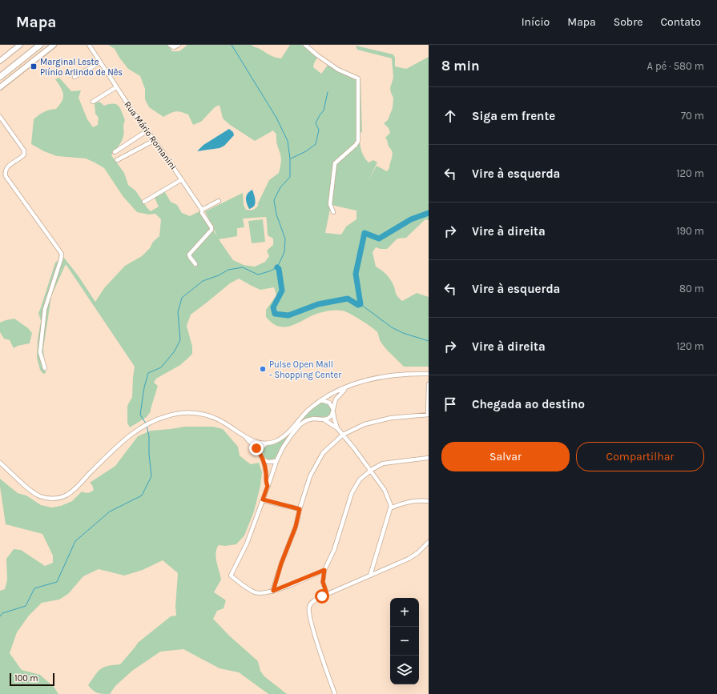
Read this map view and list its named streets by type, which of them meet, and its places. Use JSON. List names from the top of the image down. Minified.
{"streets":{"street":["Rua Mário Romanini"]},"places":{"transit":["Marginal Leste Plínio Arlindo de Nês"],"other":["Pulse Open Mall - Shopping Center"]},"scale_bar":"100 m","page":{"header":"Mapa","nav":["Início","Mapa","Sobre","Contato"],"heading":["8 min","A pé · 580 m"],"list":[["Siga em frente","70 m"],["Vire à esquerda","120 m"],["Vire à direita","190 m"],["Vire à esquerda","80 m"],["Vire à direita","120 m"],"Chegada ao destino"],"buttons":["Salvar","Compartilhar"],"map_buttons":["+","−"],"scale":"100 m"}}
